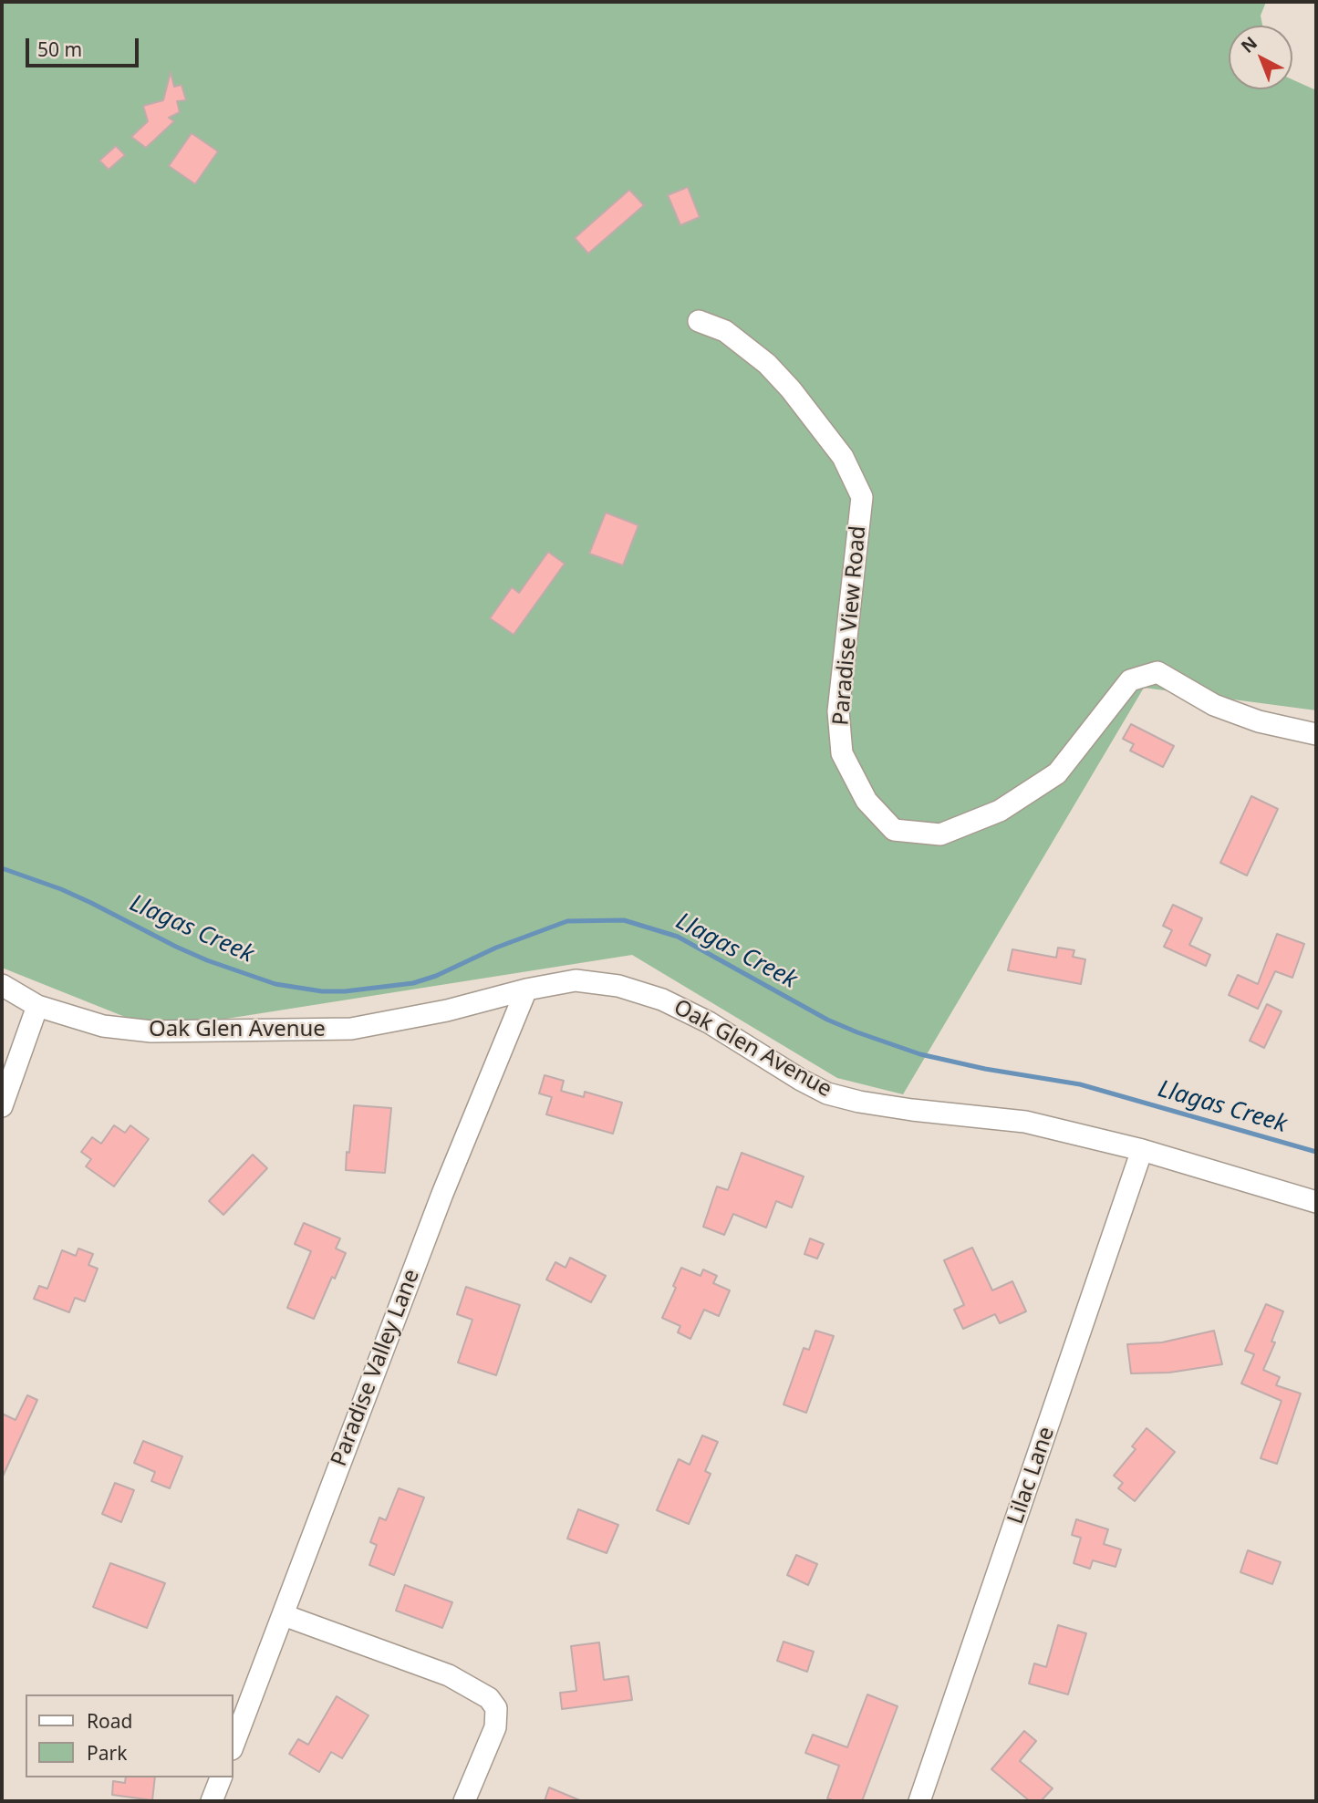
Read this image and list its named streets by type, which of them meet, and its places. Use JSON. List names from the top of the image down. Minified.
{"streets":{"street":["Paradise View Road","Oak Glen Avenue","Paradise Valley Lane","Lilac Lane"]},"crossings":[["Oak Glen Avenue","Paradise Valley Lane"],["Oak Glen Avenue","Lilac Lane"]],"water":["Llagas Creek"],"legend":["Road","Park"],"scale_bar":"50 m","north":"top left"}
